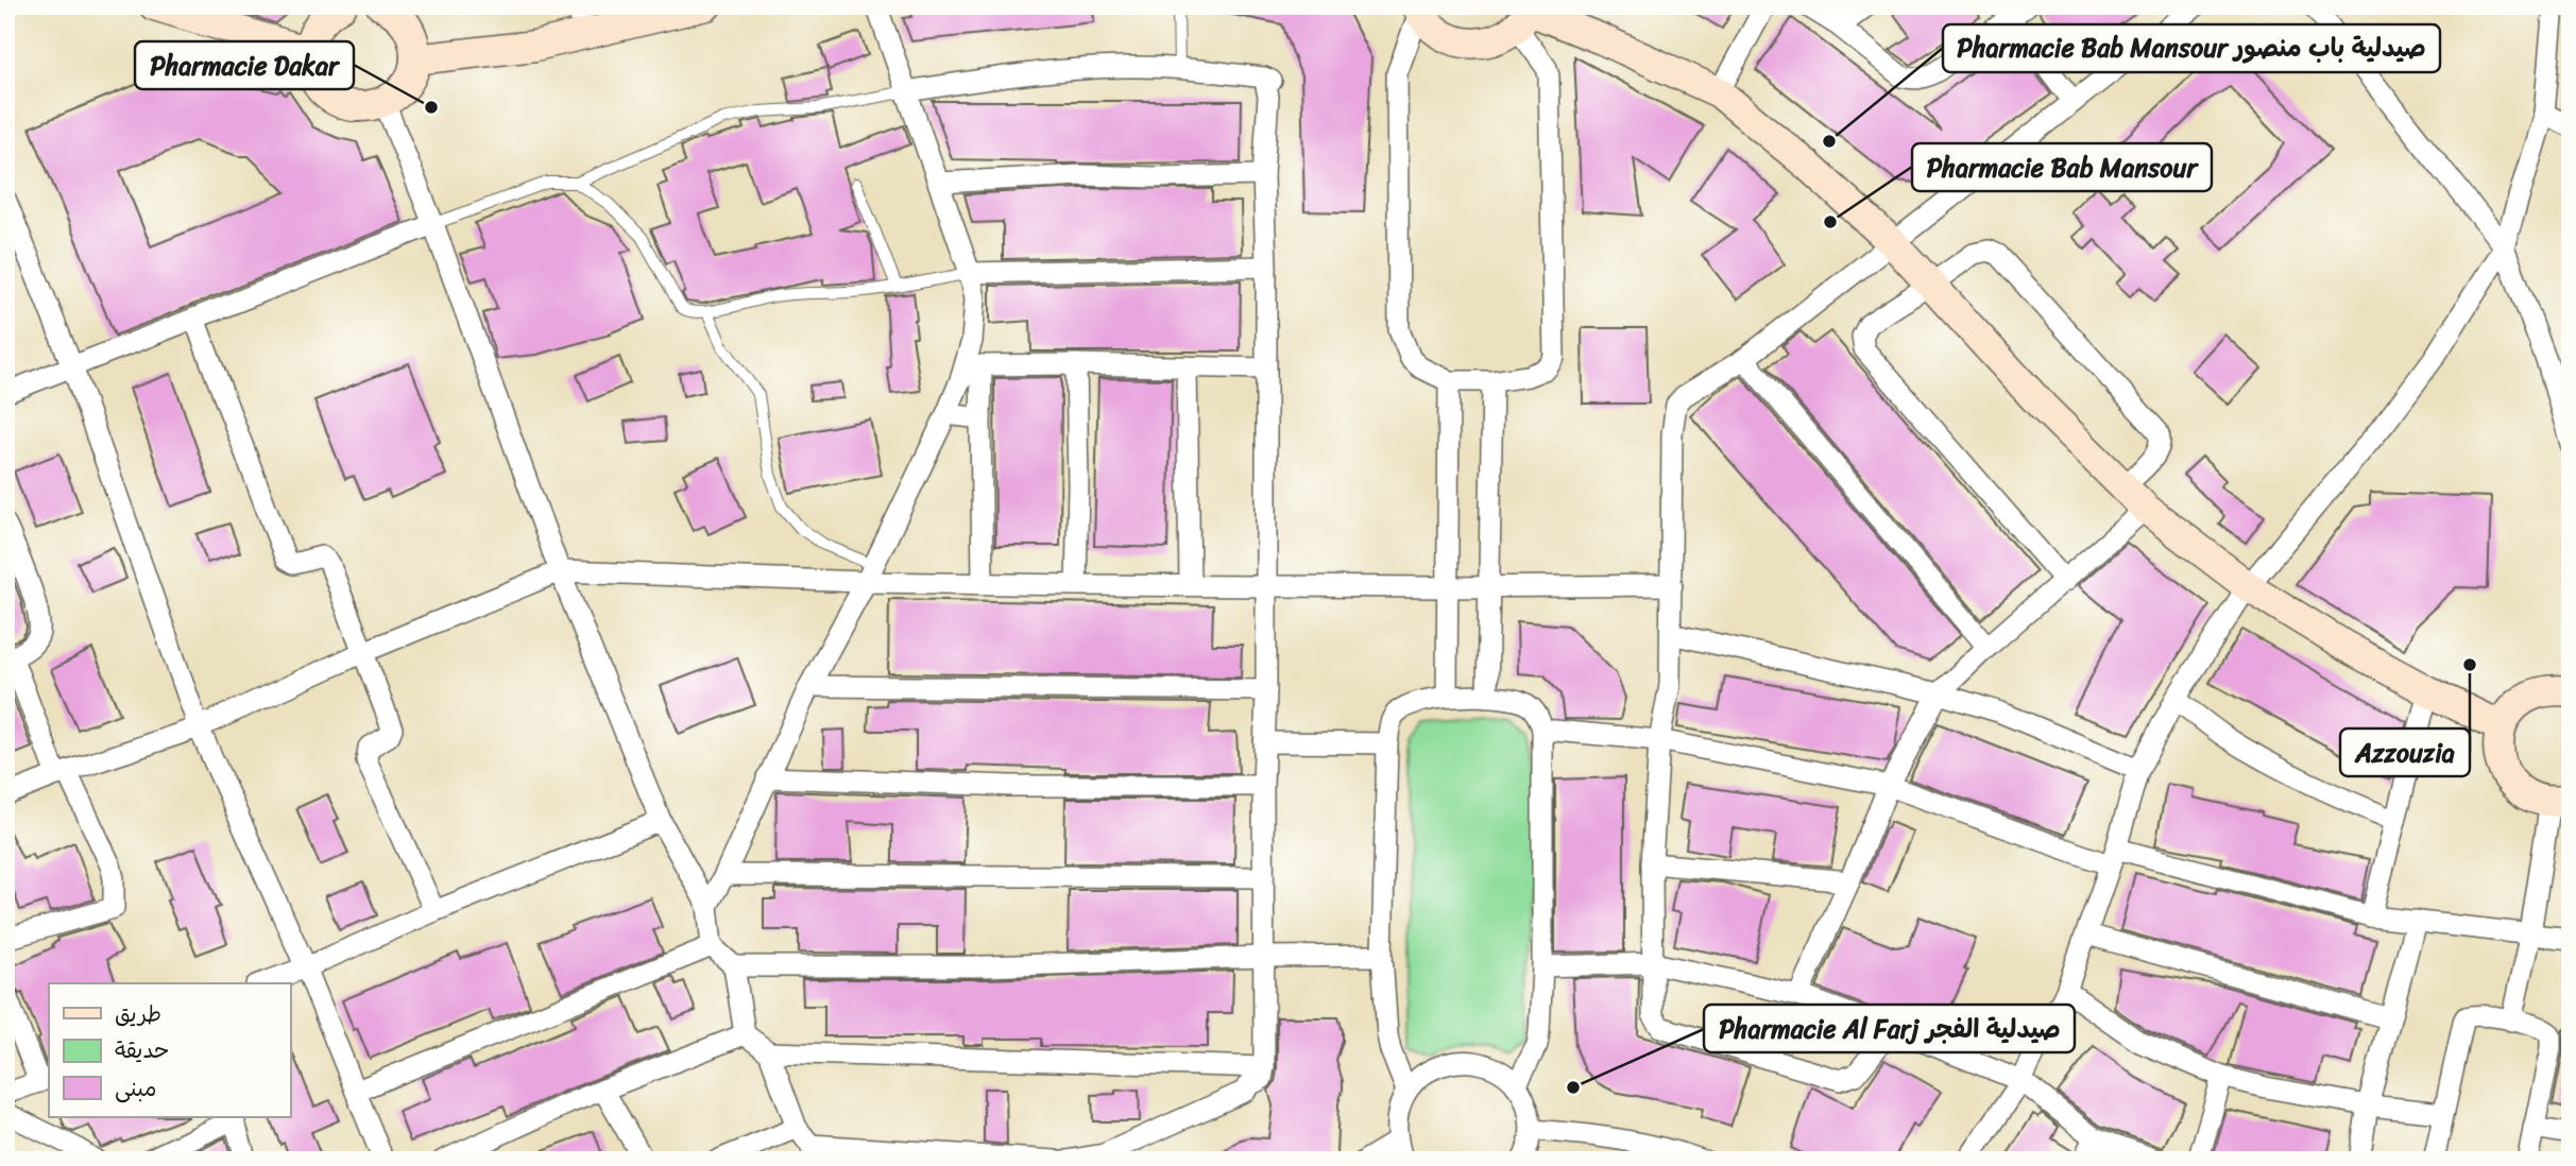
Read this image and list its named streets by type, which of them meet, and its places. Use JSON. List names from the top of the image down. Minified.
{"places":["Pharmacie Dakar","Pharmacie Bab Mansour صيدلية باب منصور","Pharmacie Bab Mansour","Azzouzia","Pharmacie Al Farj صيدلية الفجر"],"legend":["طريق","حديقة","مبنى"]}
